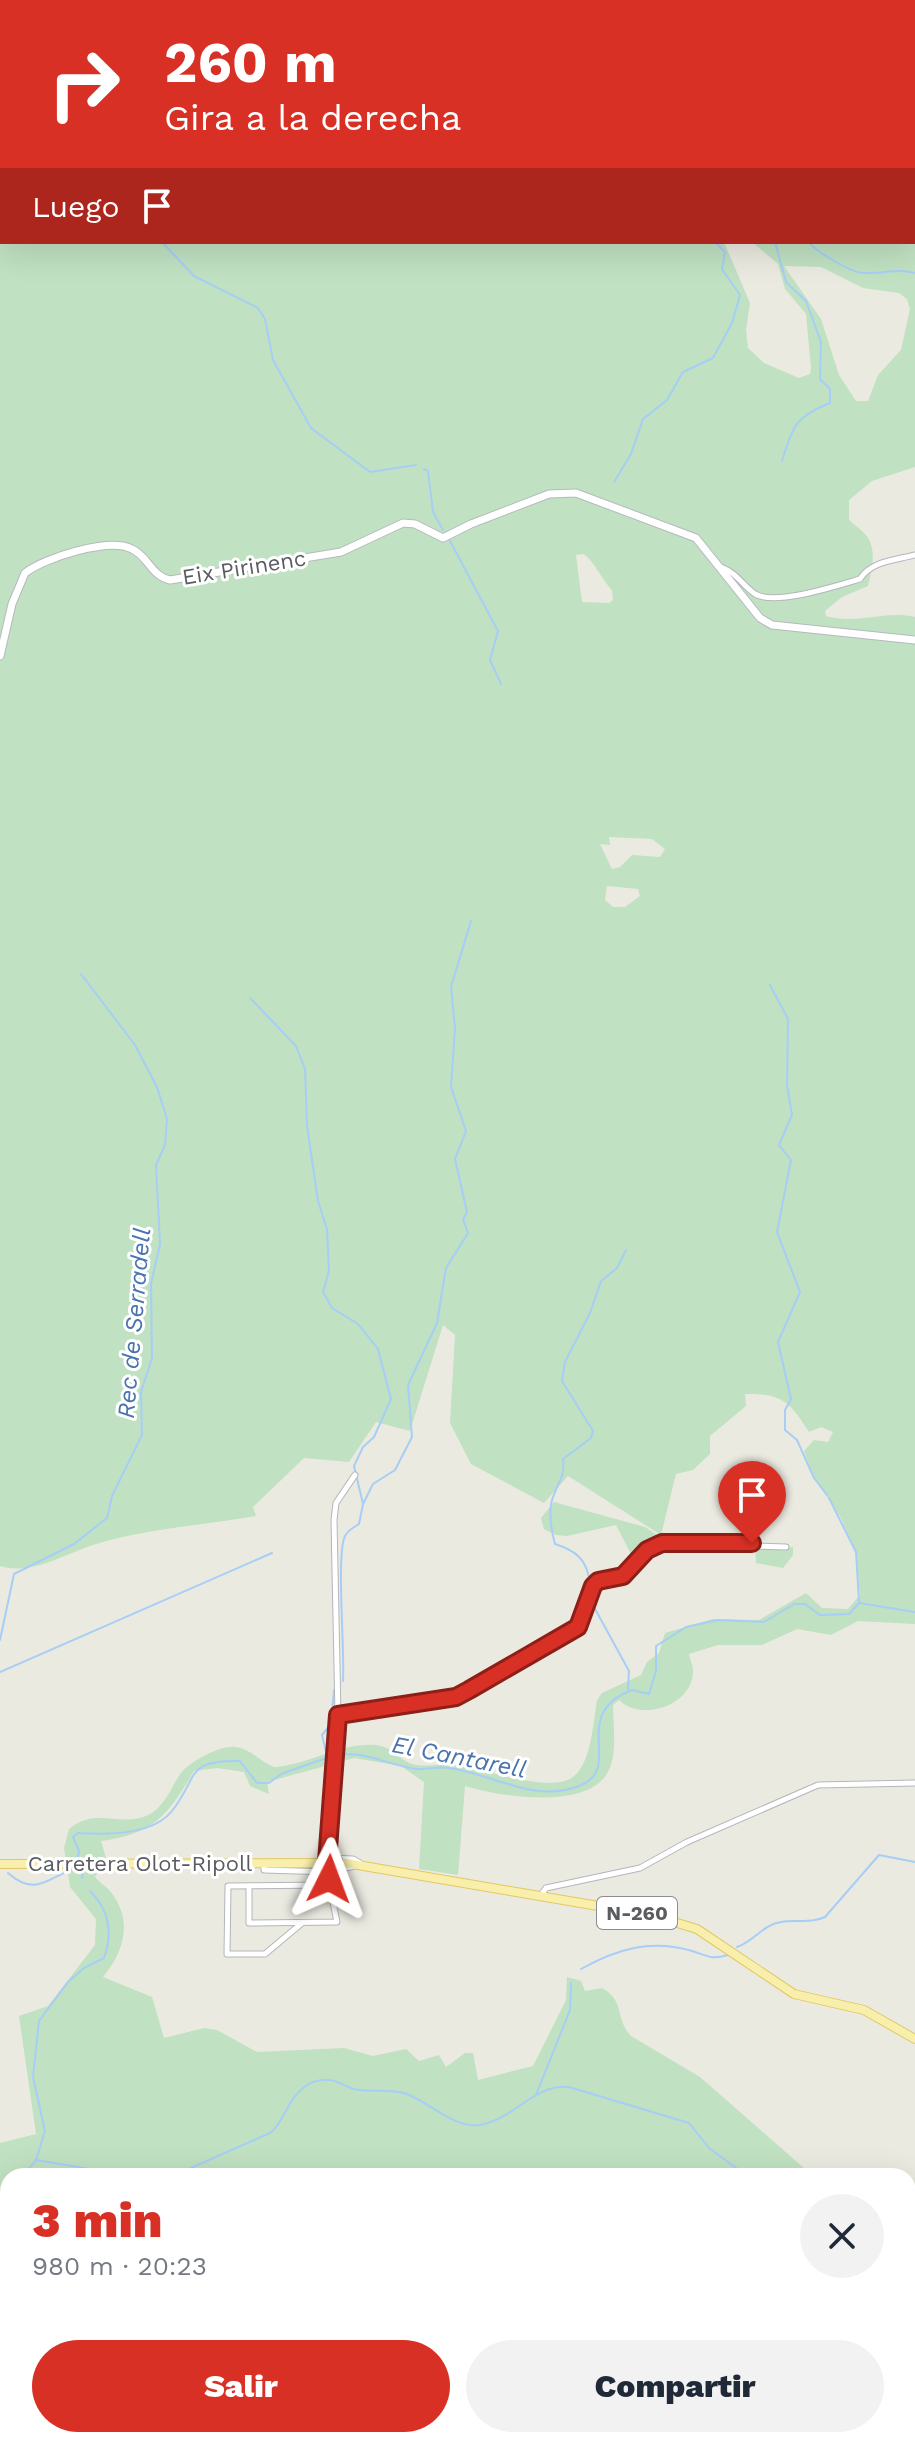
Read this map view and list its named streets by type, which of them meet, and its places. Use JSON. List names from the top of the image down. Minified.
{"streets":{"main road":["Eix Pirinenc","Carretera Olot-Ripoll","N-260"]},"water":["Rec de Serradell","El Cantarell"],"page":{"turn":["260 m","Gira a la derecha"],"then":"Luego","heading":["3 min","980 m · 20:23"],"buttons":["Salir","Compartir"]}}
